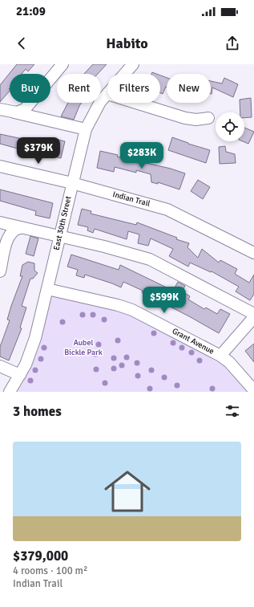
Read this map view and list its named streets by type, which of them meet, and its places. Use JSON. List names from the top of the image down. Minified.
{"streets":{"street":["Indian Trail","East 30th Street","Grant Avenue"]},"crossings":[["Indian Trail","East 30th Street"],["East 30th Street","Grant Avenue"]],"parks":["Aubel Bickle Park"],"page":{"status":"21:09","header":"Habito","chip":["Buy","Rent","Filters","New"],"price":["$379K","$283K","$599K"],"heading":"3 homes","list":[{"name":"$379,000","note":"4 rooms · 100 m² · Indian Trail"}]}}
